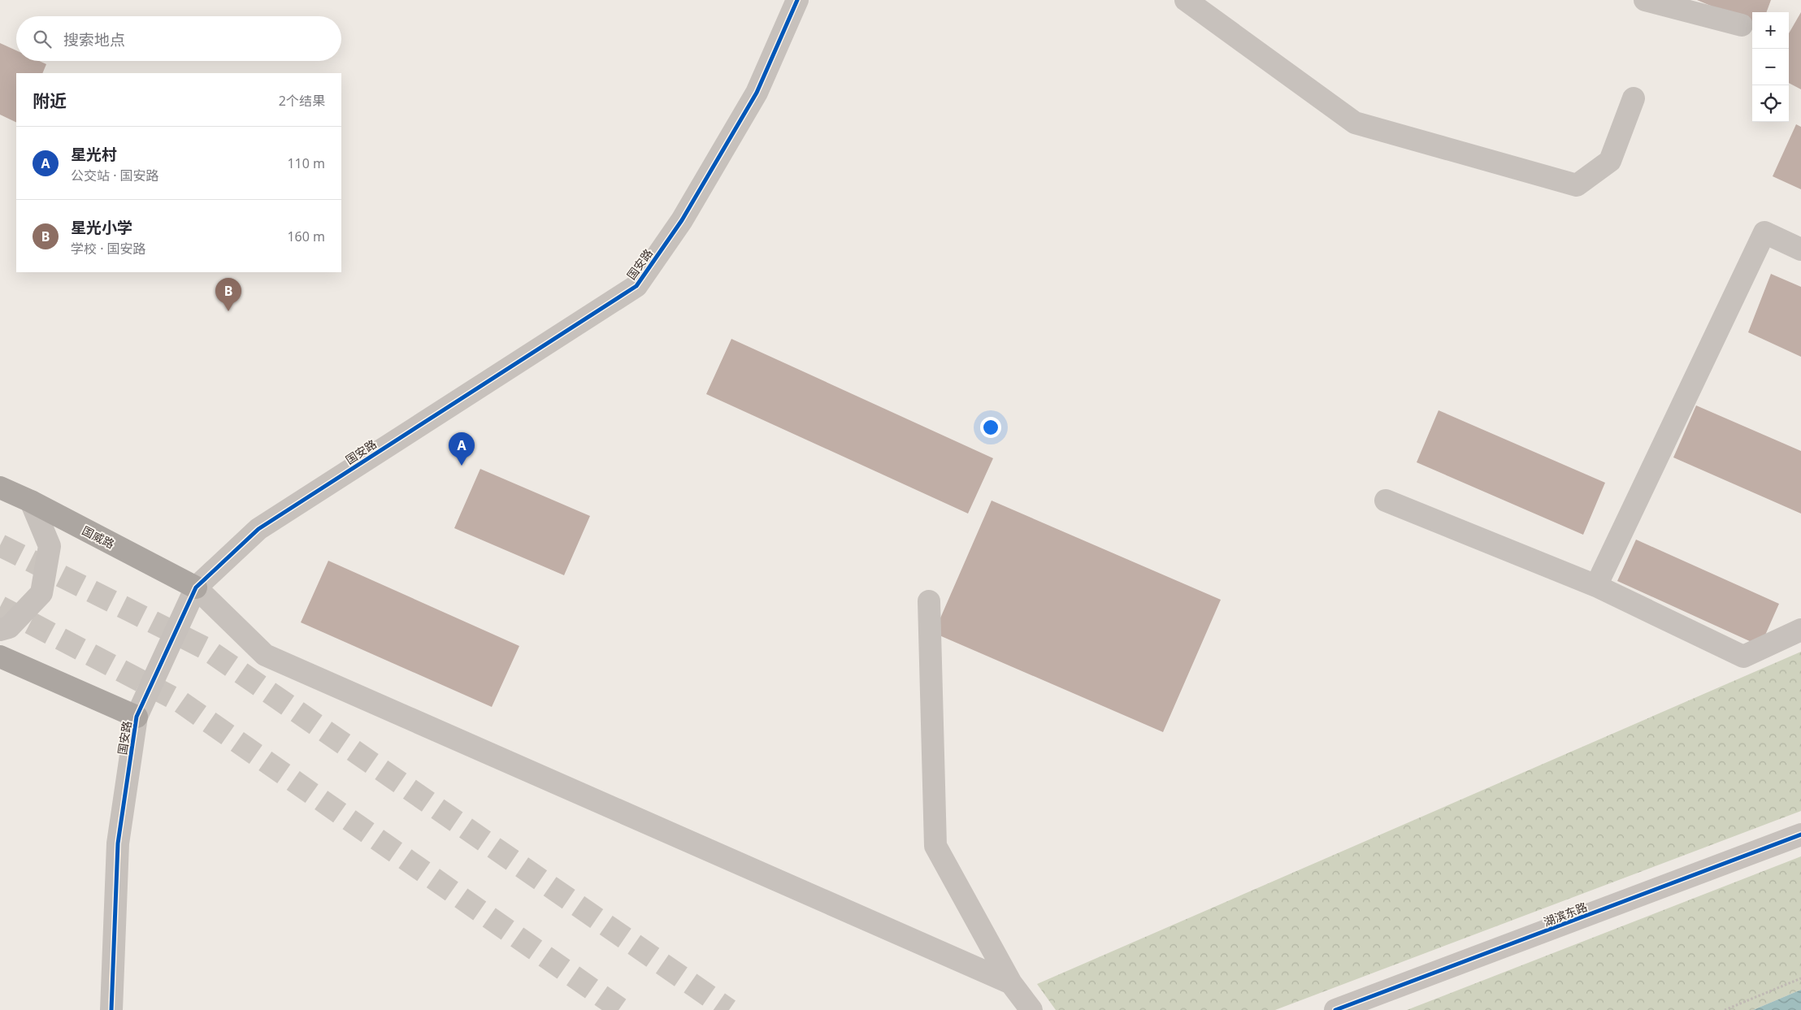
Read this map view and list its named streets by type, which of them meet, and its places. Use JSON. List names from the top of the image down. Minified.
{"streets":{"main road":["国威路"],"street":["国安路","湖滨东路"]},"crossings":[["国安路","国威路"]],"page":{"map_buttons":["+","−"],"search":"搜索地点","heading":["附近","2个结果"],"list":[{"mark":"A","name":"星光村","note":"公交站 · 国安路","value":"110 m"},{"mark":"B","name":"星光小学","note":"学校 · 国安路","value":"160 m"}],"pins":["B","A"]}}
